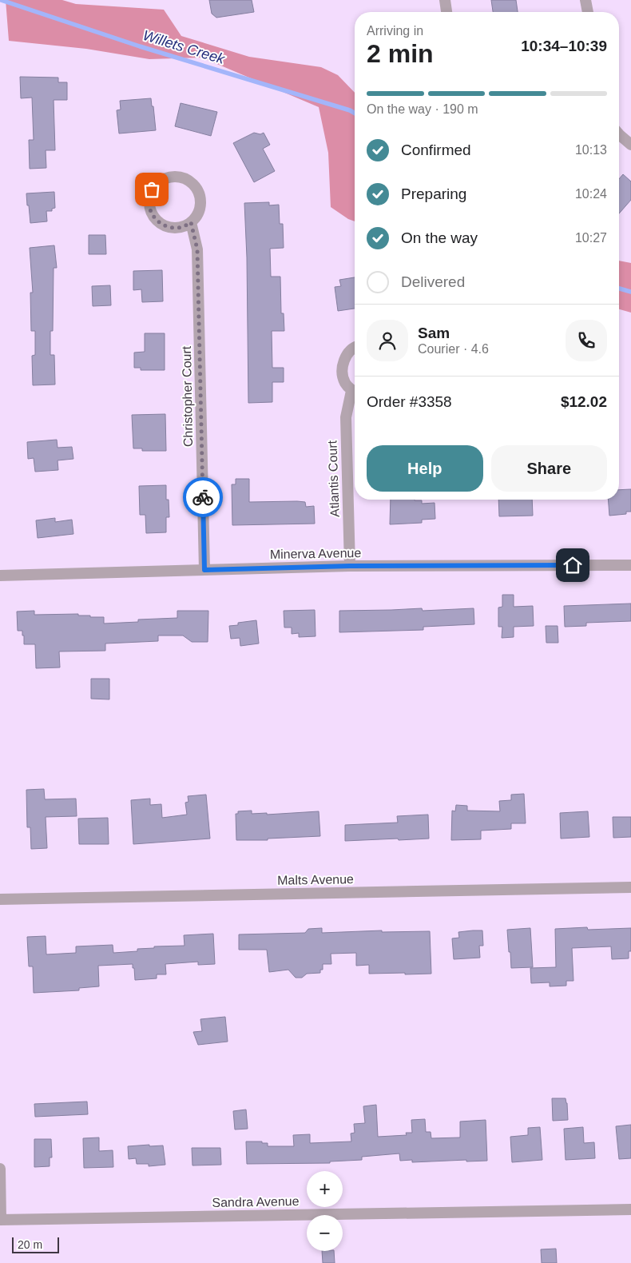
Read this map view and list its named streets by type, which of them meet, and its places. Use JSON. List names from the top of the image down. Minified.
{"streets":{"street":["Christopher Court","Atlantis Court","Minerva Avenue","Malts Avenue","Sandra Avenue"]},"crossings":[["Christopher Court","Minerva Avenue"],["Atlantis Court","Minerva Avenue"]],"water":["Willets Creek"],"scale_bar":"20 m","page":{"heading":["2 min","Arriving in","10:34–10:39"],"panel":["Sam","Courier · 4.6","Order #3358","$12.02"],"bar":"On the way · 190 m","list":[["Confirmed","10:13"],["Preparing","10:24"],["On the way","10:27"],"Delivered"],"buttons":["Help","Share"],"map_buttons":["+","−"],"scale":"20 m"}}
